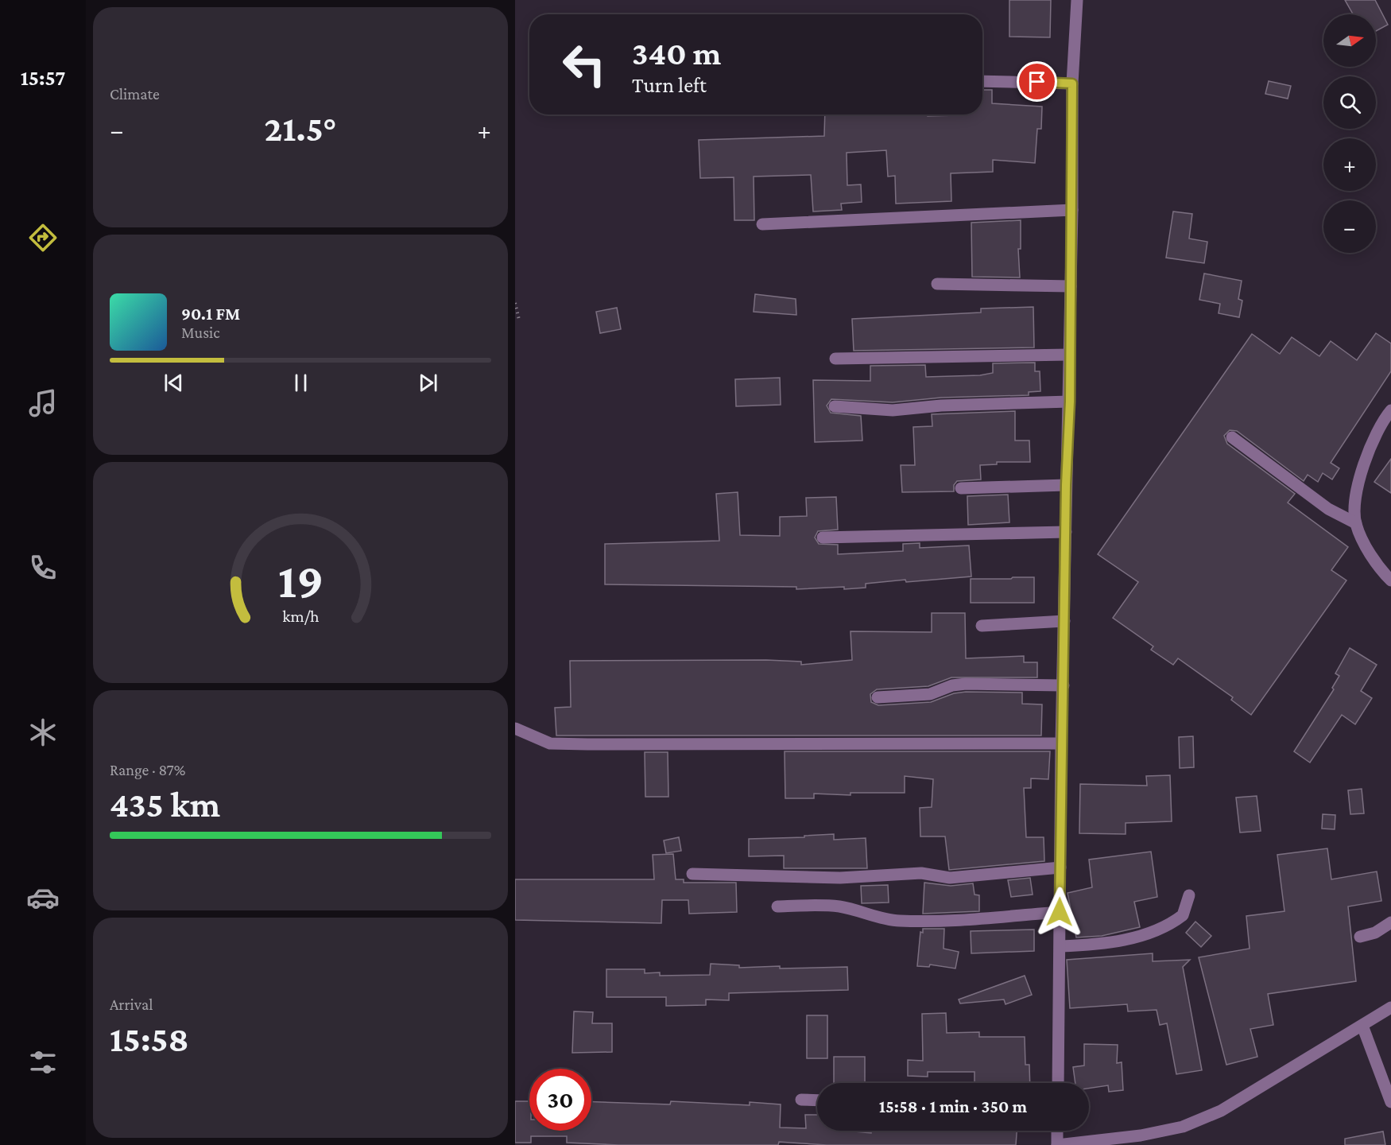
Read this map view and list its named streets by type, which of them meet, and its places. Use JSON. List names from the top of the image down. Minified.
{"north":"right","page":{"tabs":"15:57","tile":["Climate",["Range · 87%","435 km"],["Arrival","15:58"]],"map_buttons":["+","−"],"turn":["340 m","Turn left"],"heat":["−","21.5°","+"],"song":["90.1 FM","Music"],"limit":"30","trip":"15:58 · 1 min · 350 m","gauge":["19","km/h"]}}
